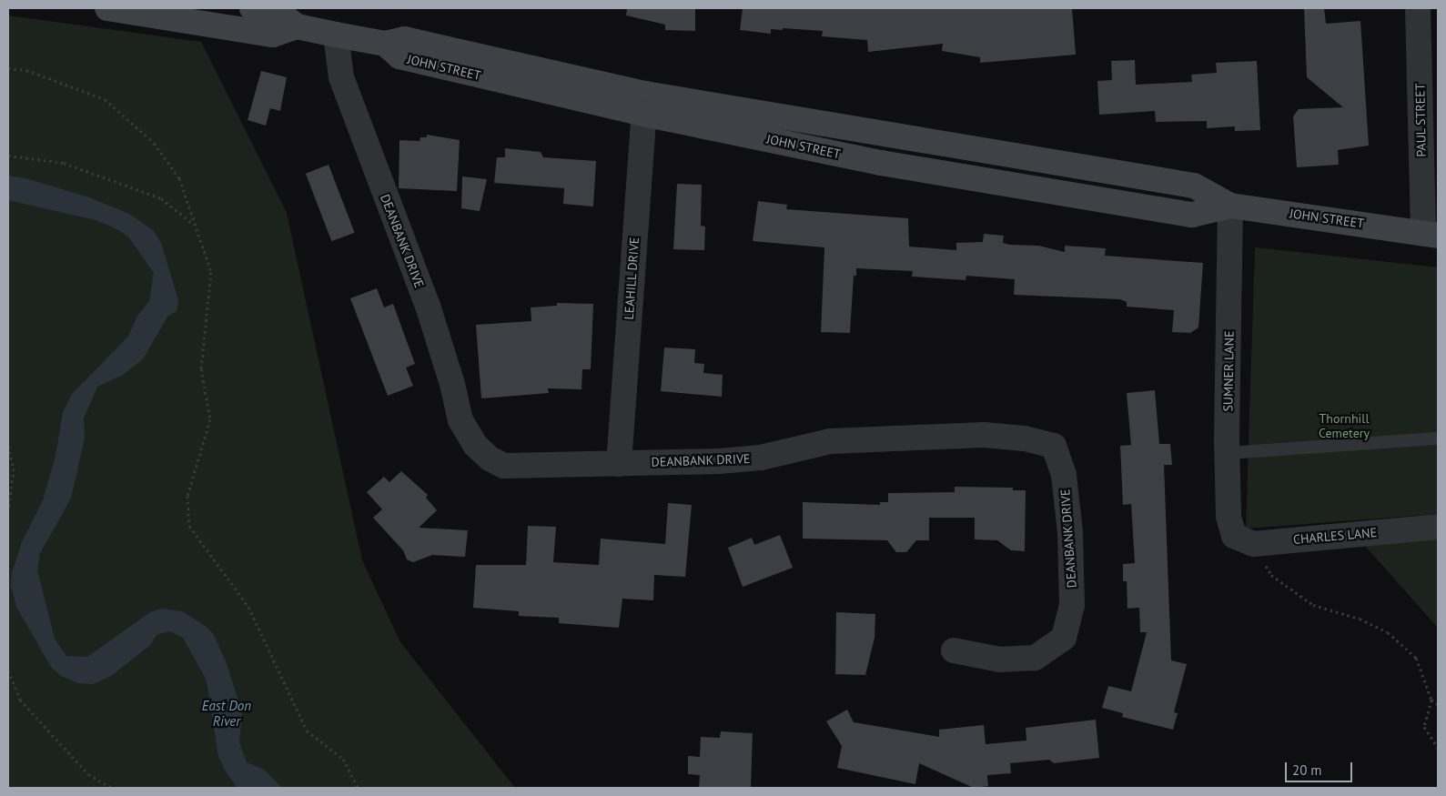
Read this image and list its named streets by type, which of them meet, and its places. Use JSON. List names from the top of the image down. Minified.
{"streets":{"main road":["JOHN STREET"],"street":["PAUL STREET","DEANBANK DRIVE","LEAHILL DRIVE","SUMNER LANE","CHARLES LANE"]},"crossings":[["JOHN STREET","PAUL STREET"],["JOHN STREET","DEANBANK DRIVE"],["JOHN STREET","LEAHILL DRIVE"],["JOHN STREET","SUMNER LANE"],["DEANBANK DRIVE","LEAHILL DRIVE"],["SUMNER LANE","CHARLES LANE"]],"water":["East Don River"],"parks":["Thornhill Cemetery"],"scale_bar":"20 m"}
